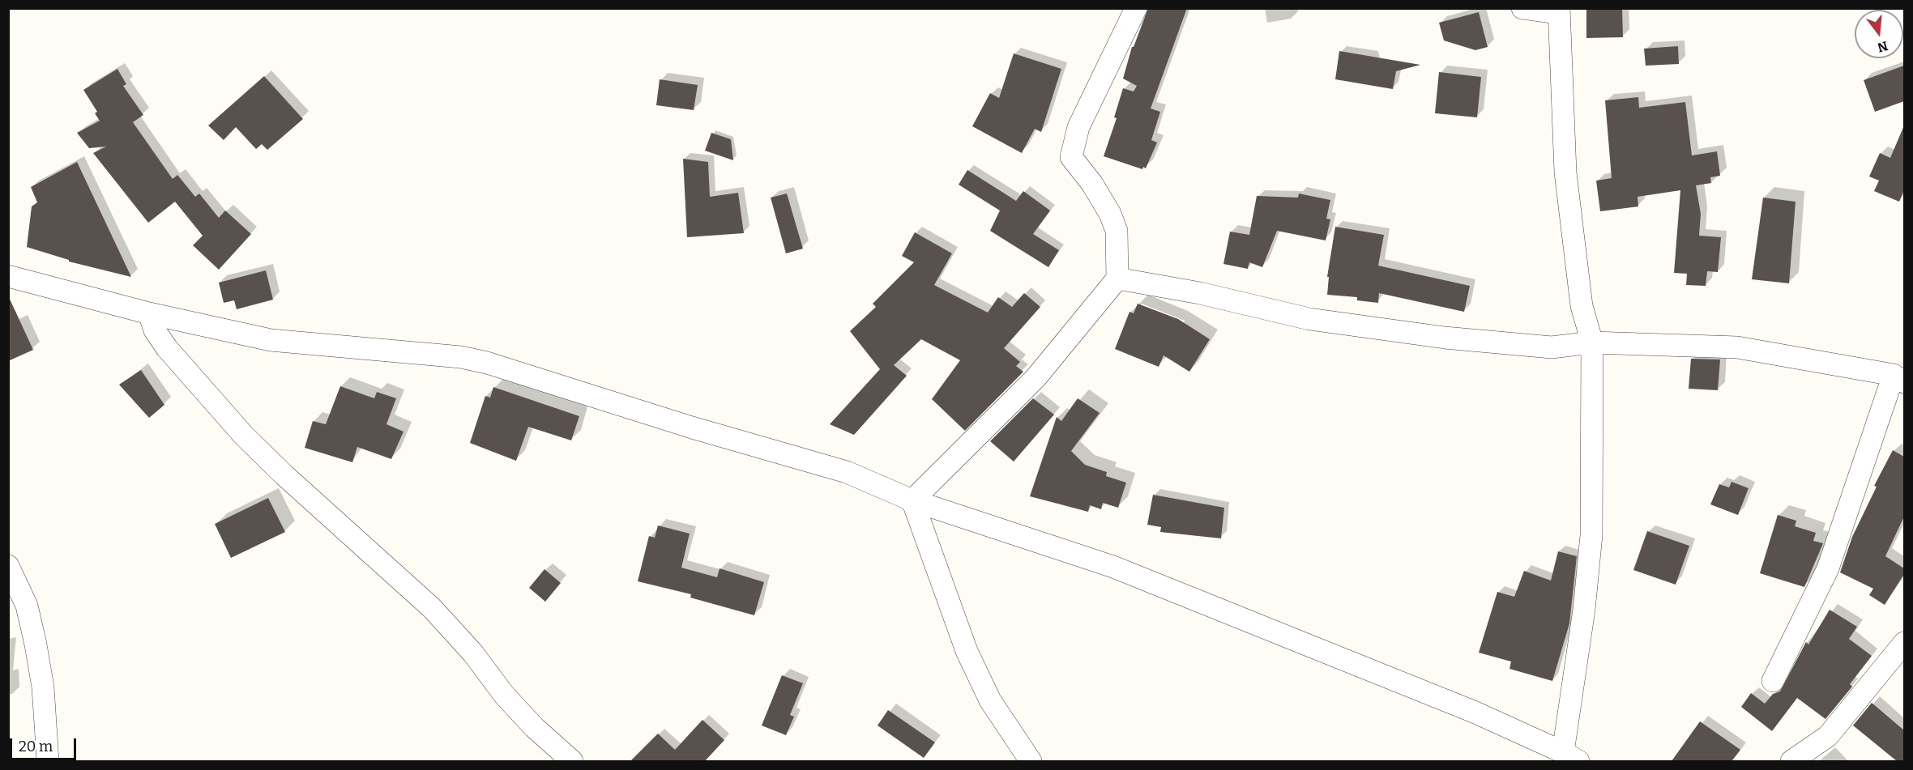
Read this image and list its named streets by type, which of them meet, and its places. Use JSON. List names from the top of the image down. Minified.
{"scale_bar":"20 m","north":"bottom"}
